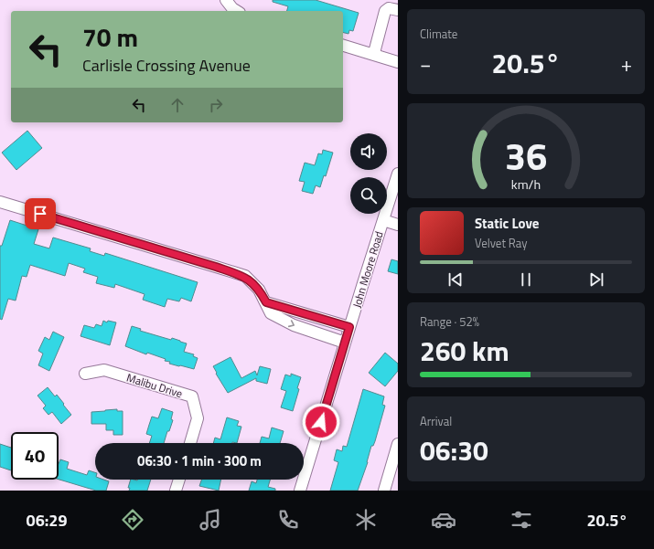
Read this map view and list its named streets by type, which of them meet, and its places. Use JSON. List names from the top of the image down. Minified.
{"streets":{"street":["John Moore Road","Malibu Drive"]},"page":{"tile":["Climate",["Range · 52%","260 km"],["Arrival","06:30"]],"turn":["70 m","Carlisle Crossing Avenue"],"heat":["−","20.5°","+"],"song":["Static Love","Velvet Ray"],"limit":"40","trip":"06:30 · 1 min · 300 m","tabs":["06:29","20.5°"],"gauge":["36","km/h"]}}
